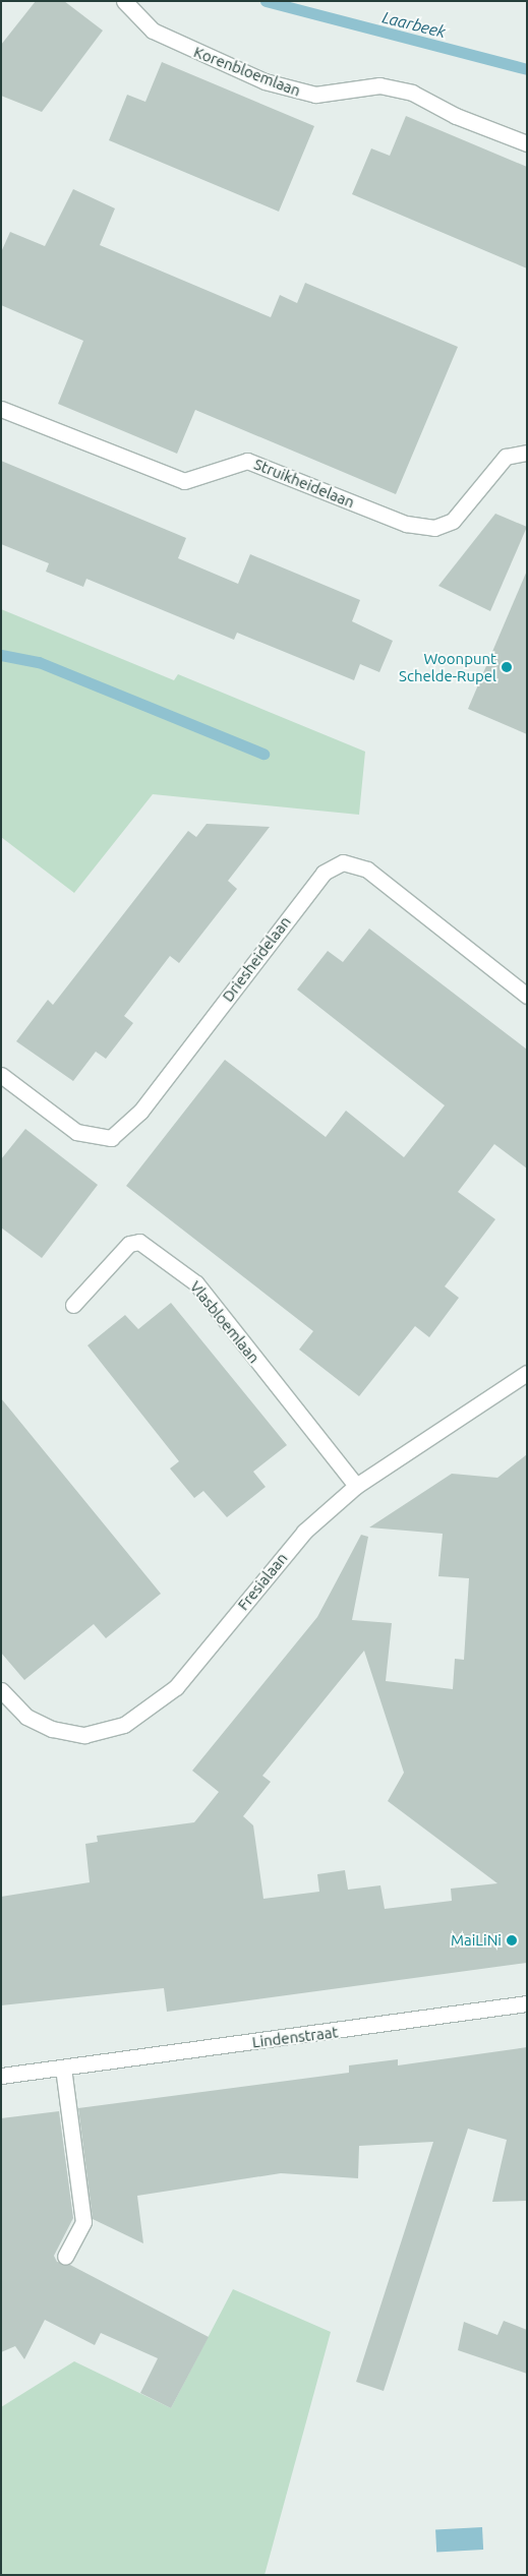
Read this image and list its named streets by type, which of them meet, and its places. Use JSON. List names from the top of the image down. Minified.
{"streets":{"street":["Korenbloemlaan","Struikheidelaan","Driesheidelaan","Vlasbloemlaan","Fresialaan","Lindenstraat"]},"crossings":[["Vlasbloemlaan","Fresialaan"]],"water":["Laarbeek"],"places":["Woonpunt Schelde-Rupel","MaiLiNi"]}
